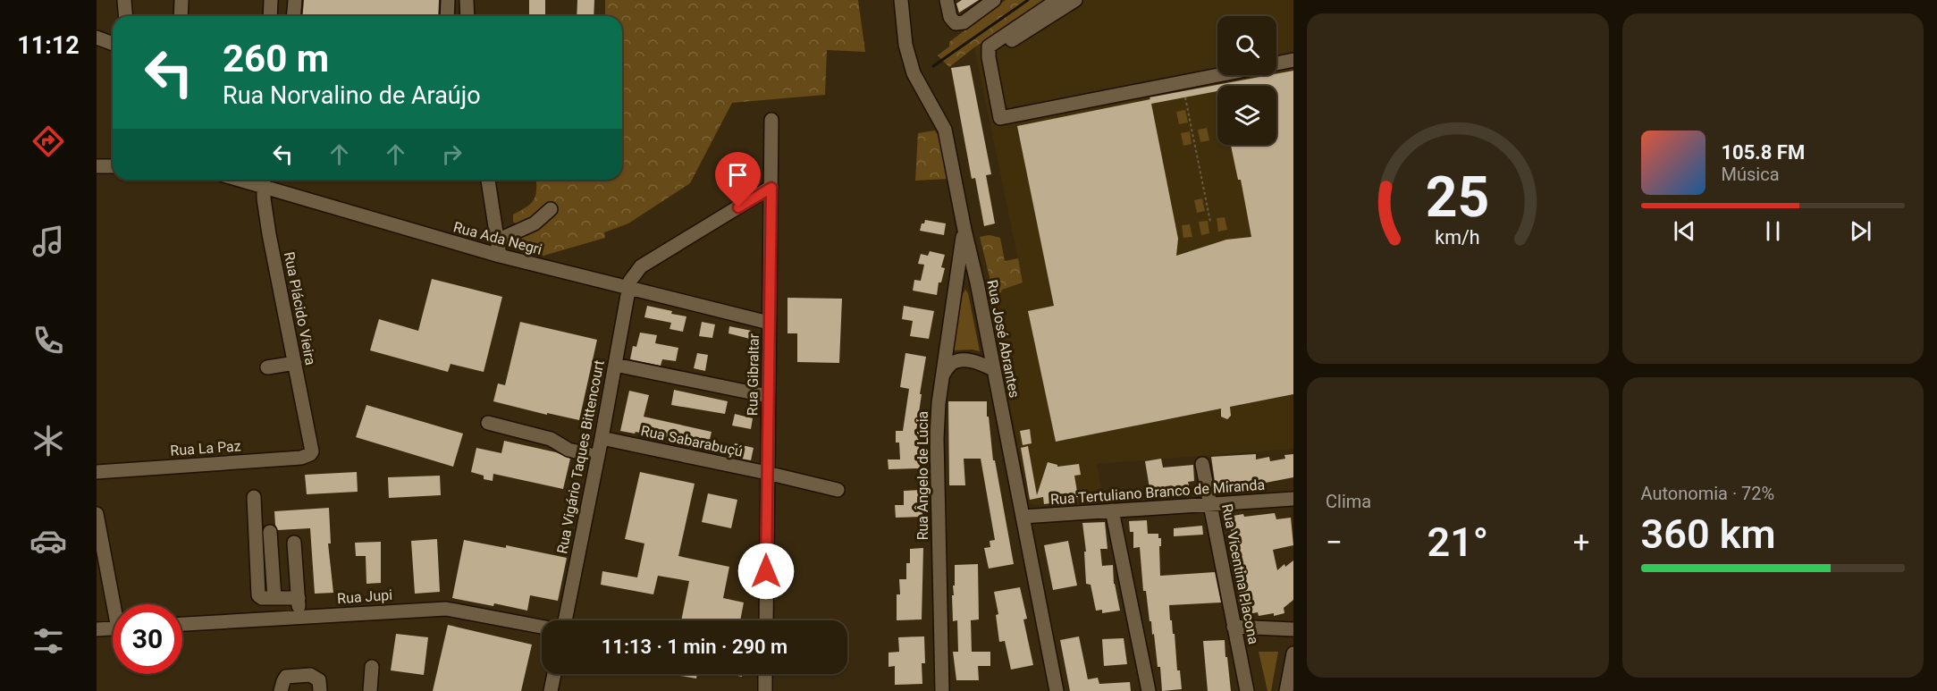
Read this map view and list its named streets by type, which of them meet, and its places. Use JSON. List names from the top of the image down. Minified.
{"streets":{"street":["Rua Ada Negri","Rua Plácido Vieira","Rua José Abrantes","Rua Gibraltar","Rua Sabarabuçú","Rua La Paz","Rua Vigário Taques Bittencourt","Rua Ângelo de Lúcia","Rua Tertuliano Branco de Miranda","Rua Vicentina Placona","Rua Jupi"]},"crossings":[["Rua Ada Negri","Rua Plácido Vieira"],["Rua Ada Negri","Rua Gibraltar"],["Rua Ada Negri","Rua Vigário Taques Bittencourt"],["Rua Plácido Vieira","Rua La Paz"],["Rua José Abrantes","Rua Ângelo de Lúcia"],["Rua José Abrantes","Rua Tertuliano Branco de Miranda"],["Rua Gibraltar","Rua Sabarabuçú"],["Rua Gibraltar","Rua Vigário Taques Bittencourt"],["Rua Sabarabuçú","Rua Vigário Taques Bittencourt"],["Rua Tertuliano Branco de Miranda","Rua Vicentina Placona"]],"page":{"tabs":"11:12","turn":["260 m","Rua Norvalino de Araújo"],"song":["105.8 FM","Música"],"tile":["Clima",["Autonomia · 72%","360 km"]],"heat":["−","21°","+"],"limit":"30","trip":"11:13 · 1 min · 290 m","gauge":["25","km/h"]}}
